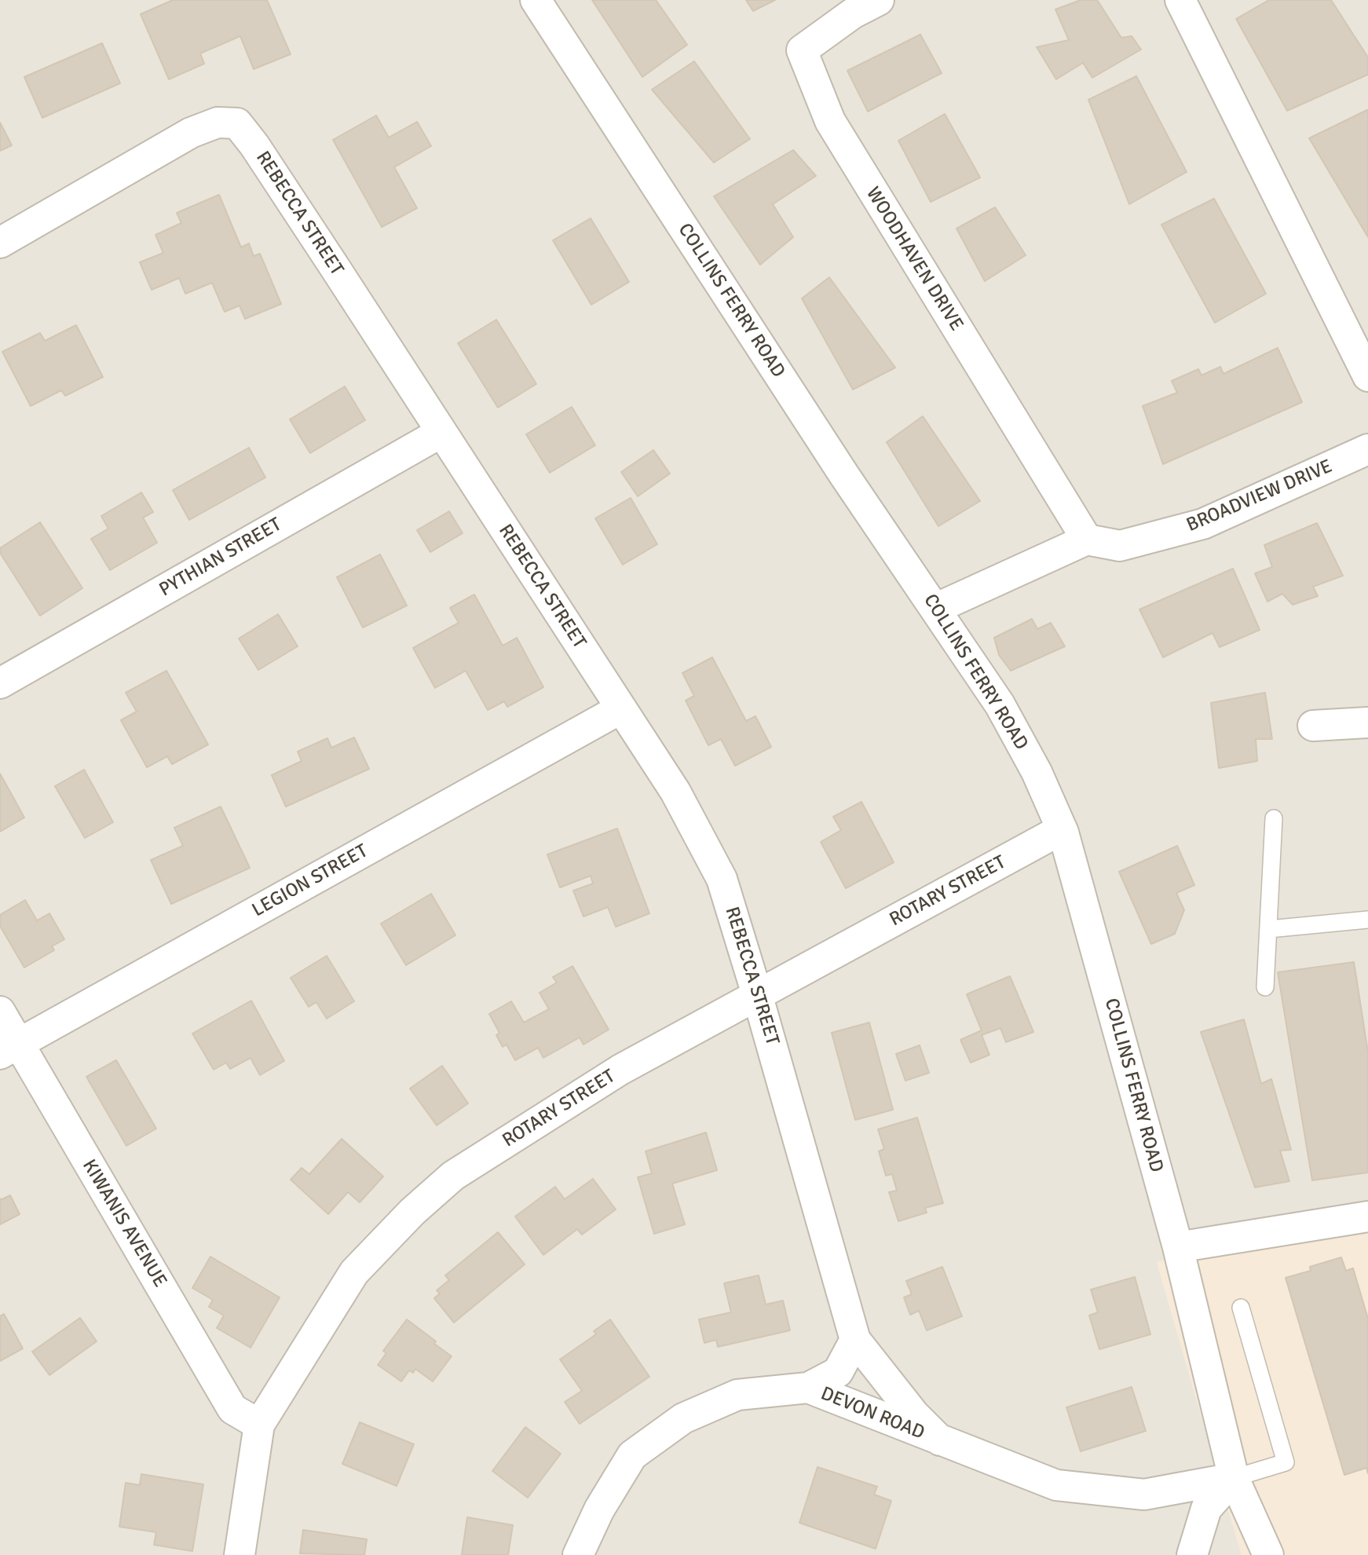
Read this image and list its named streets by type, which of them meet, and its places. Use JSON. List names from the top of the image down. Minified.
{"streets":{"street":["REBECCA STREET","WOODHAVEN DRIVE","COLLINS FERRY ROAD","BROADVIEW DRIVE","PYTHIAN STREET","LEGION STREET","ROTARY STREET","KIWANIS AVENUE","DEVON ROAD"]},"crossings":[["REBECCA STREET","PYTHIAN STREET"],["REBECCA STREET","LEGION STREET"],["REBECCA STREET","ROTARY STREET"],["WOODHAVEN DRIVE","BROADVIEW DRIVE"],["COLLINS FERRY ROAD","ROTARY STREET"],["COLLINS FERRY ROAD","DEVON ROAD"],["LEGION STREET","KIWANIS AVENUE"],["ROTARY STREET","KIWANIS AVENUE"]]}
